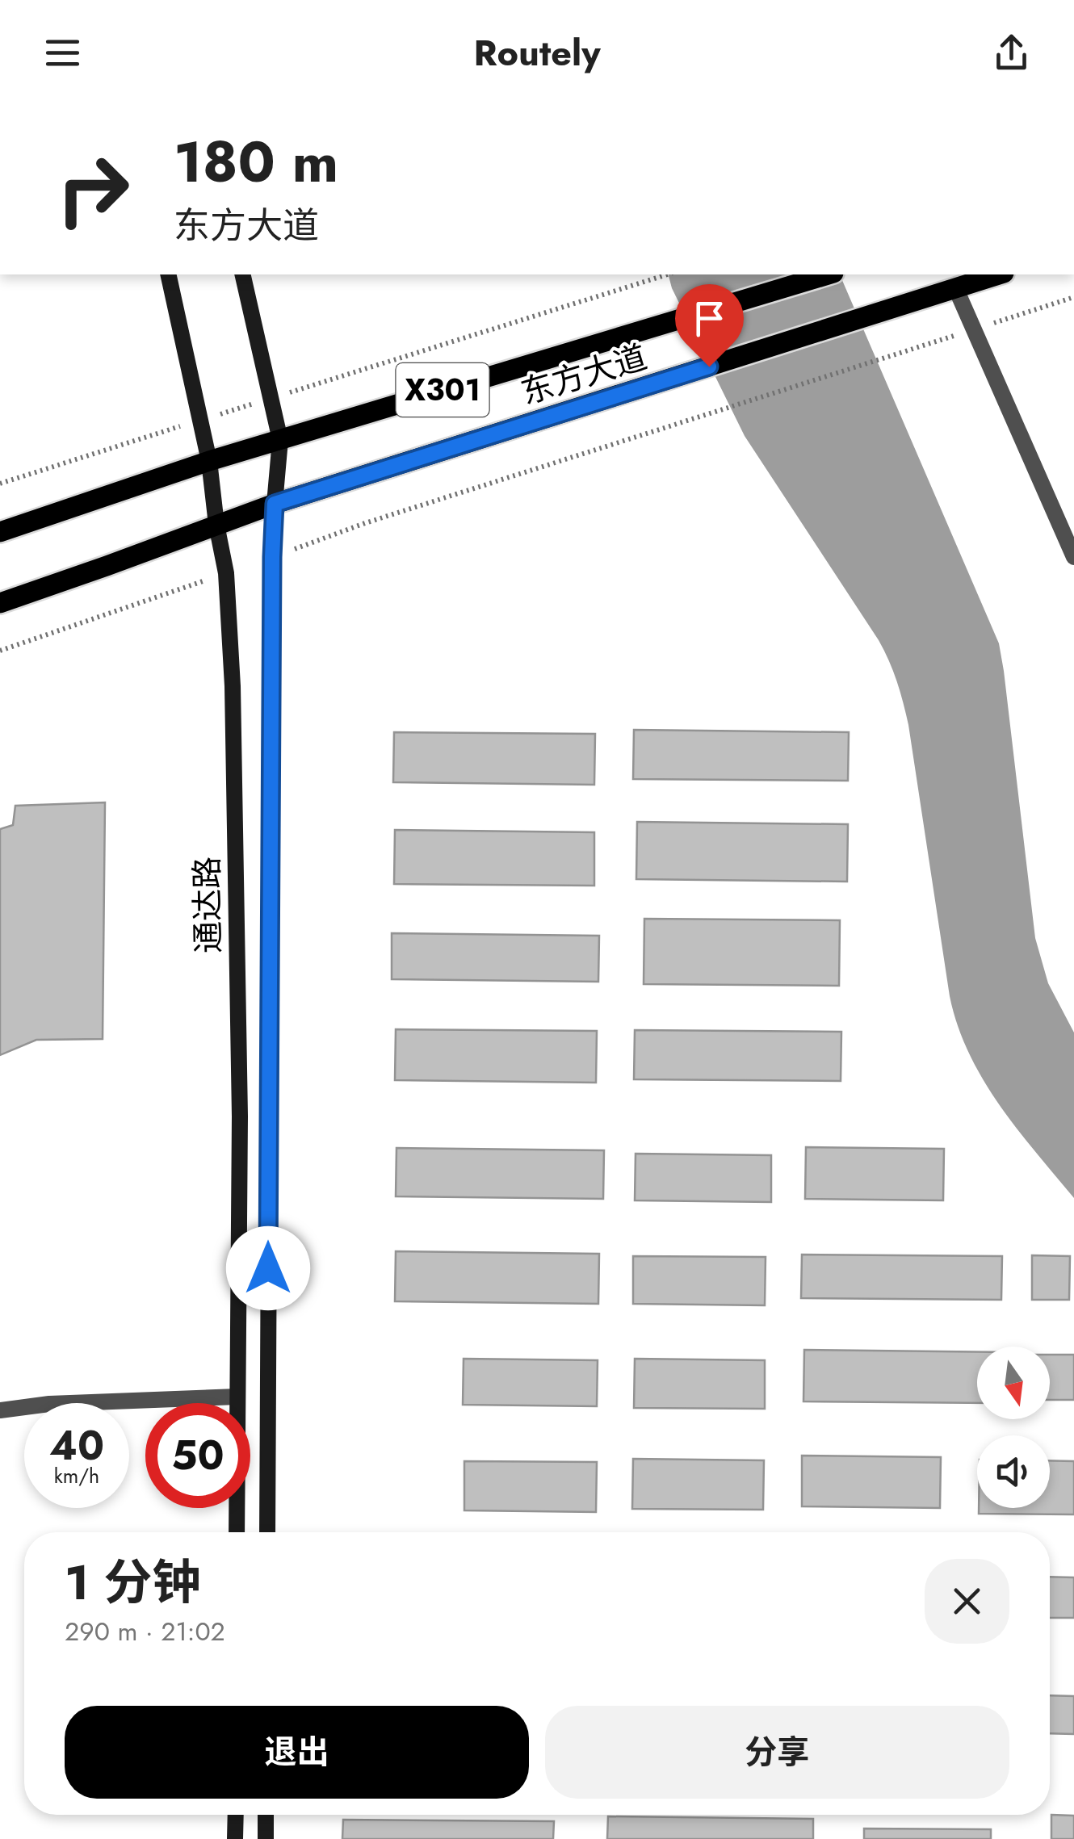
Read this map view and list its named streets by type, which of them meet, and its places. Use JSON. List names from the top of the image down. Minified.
{"streets":{"main road":["东方大道","X301","通达路"]},"crossings":[["东方大道","通达路"]],"north":"bottom","page":{"header":"Routely","turn":["180 m","东方大道"],"speed":"40 km/h","limit":"50","heading":["1 分钟","290 m · 21:02"],"buttons":["退出","分享"]}}
